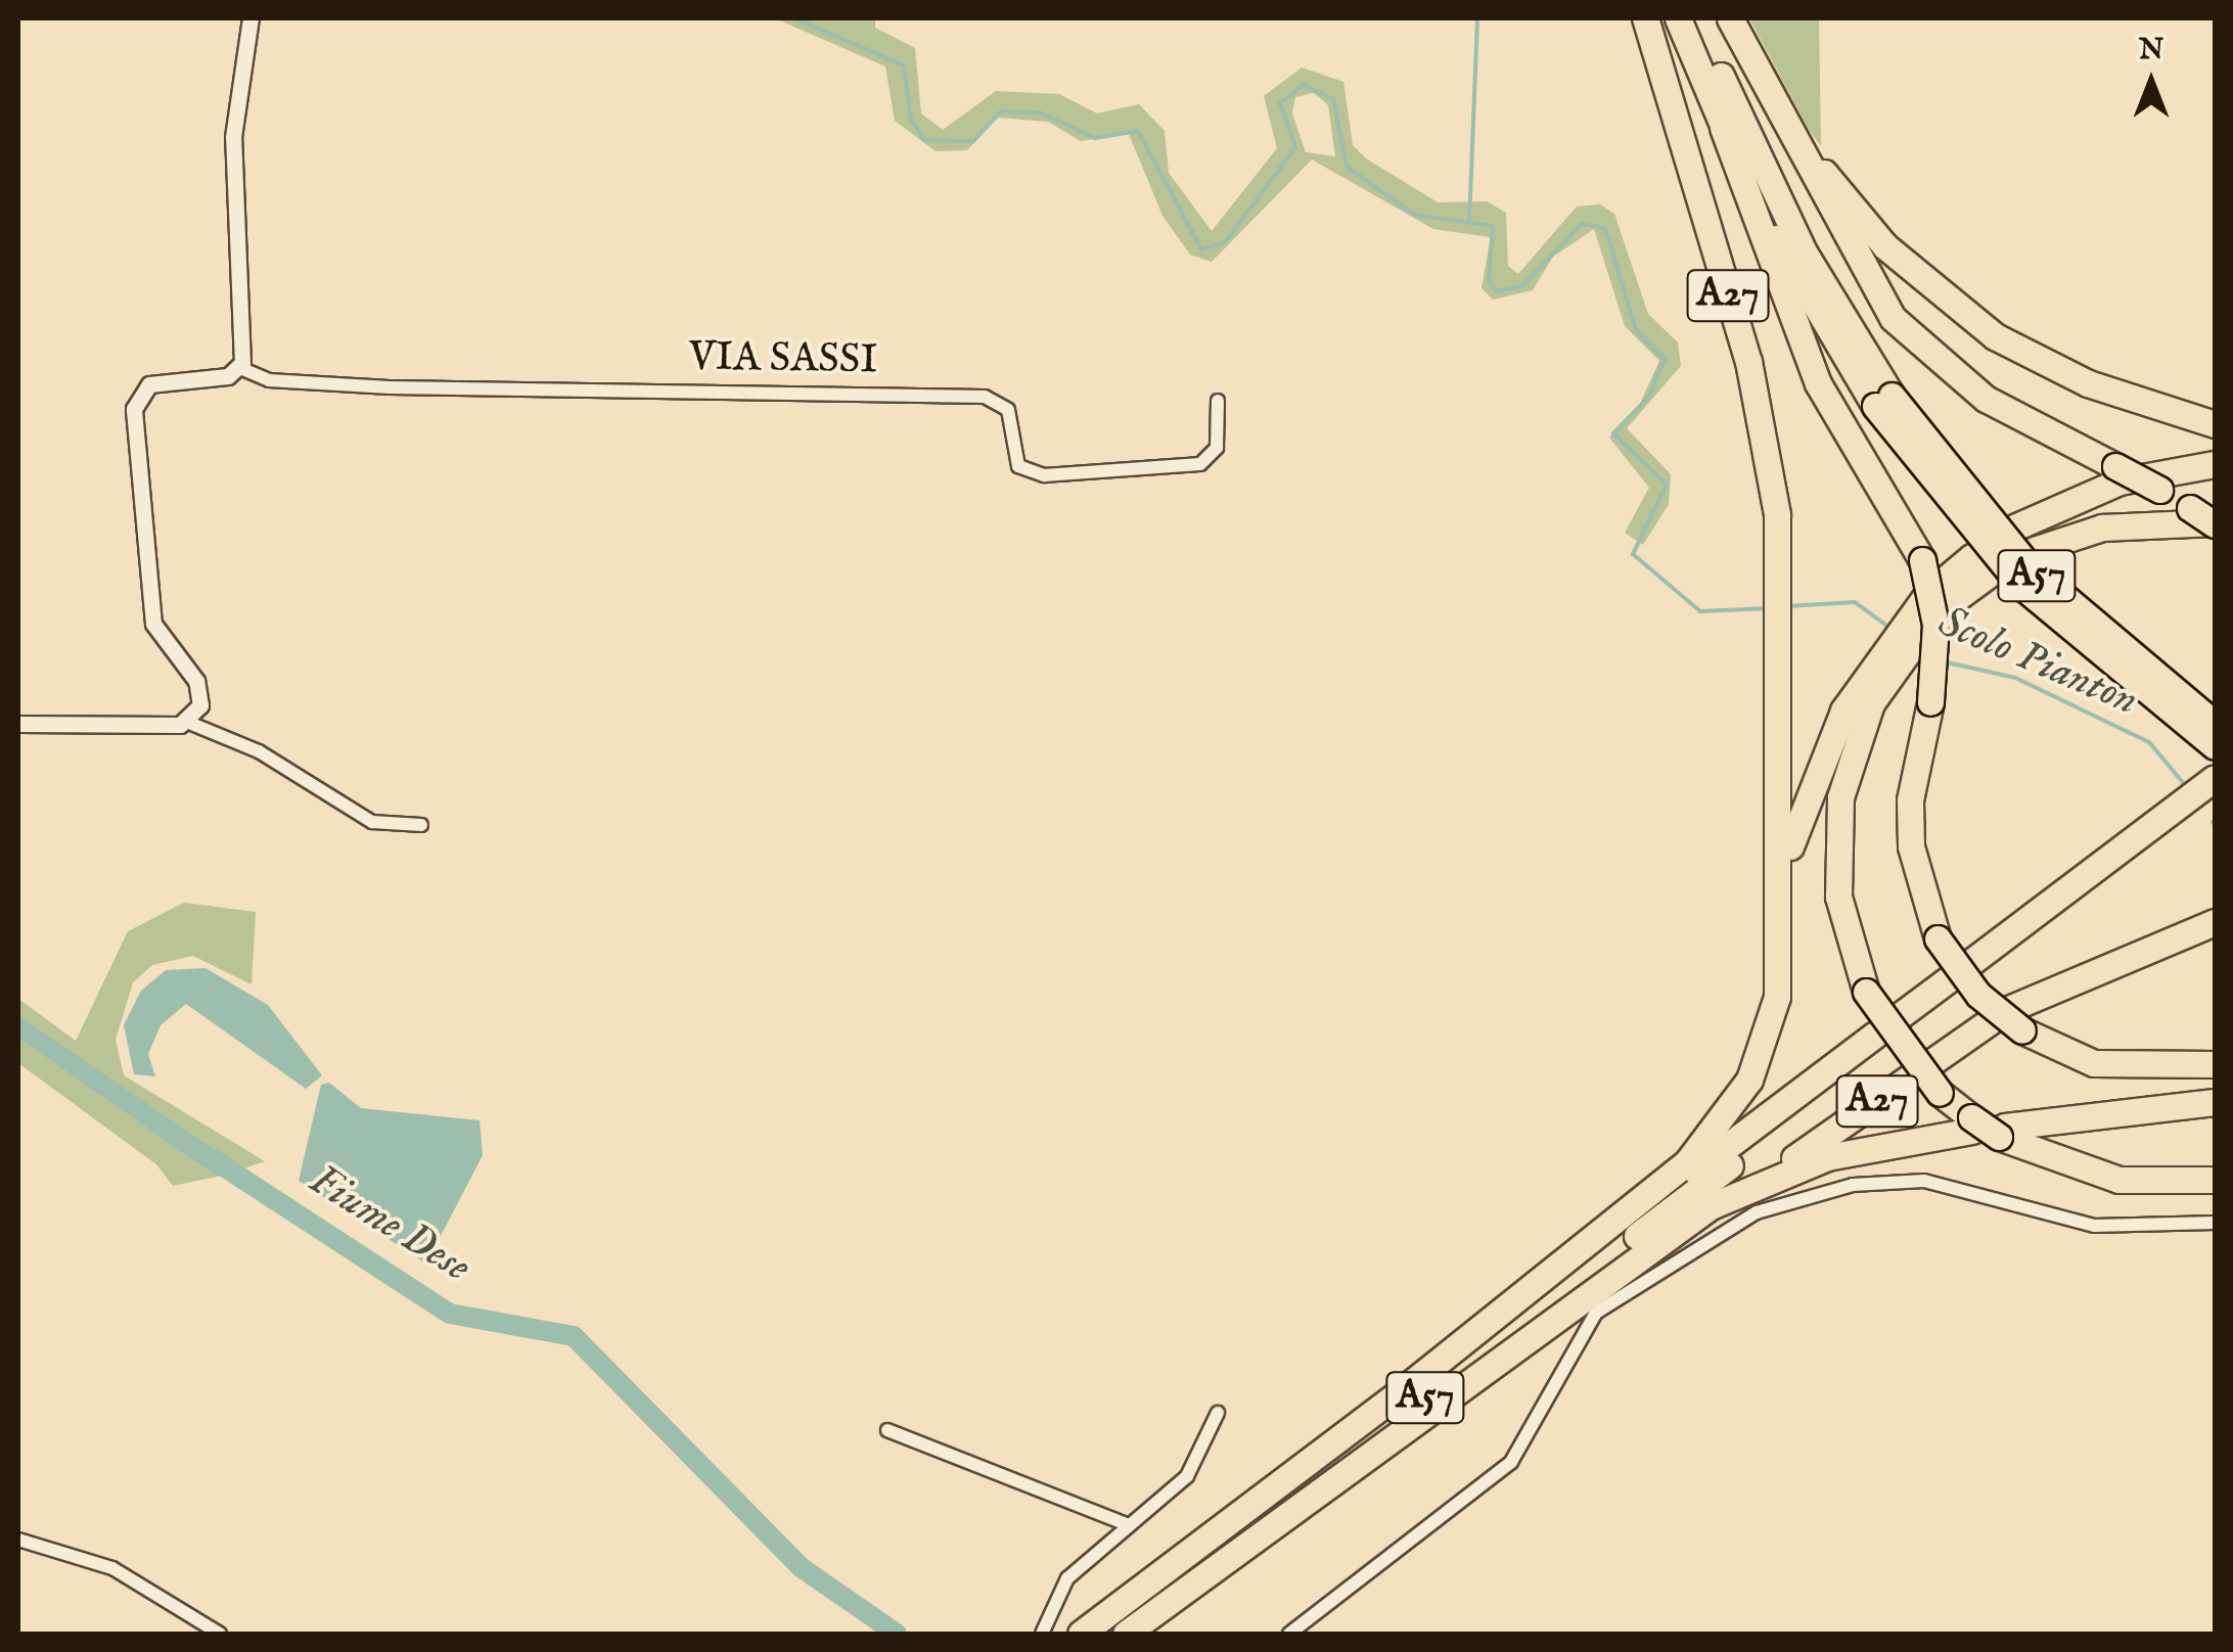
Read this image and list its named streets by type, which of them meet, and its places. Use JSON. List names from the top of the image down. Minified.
{"streets":{"highway":["A27","A57"],"street":["VIA SASSI"]},"crossings":[["A27","A57"]],"water":["Scolo Pianton","Fiume Dese"],"north":"top"}
